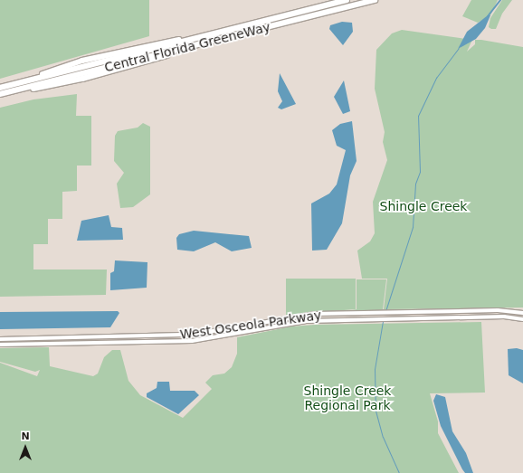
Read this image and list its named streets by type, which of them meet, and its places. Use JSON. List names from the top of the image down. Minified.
{"streets":{"highway":["Central Florida GreeneWay"],"main road":["West Osceola Parkway"]},"parks":["Shingle Creek","Shingle Creek Regional Park"],"north":"top"}
